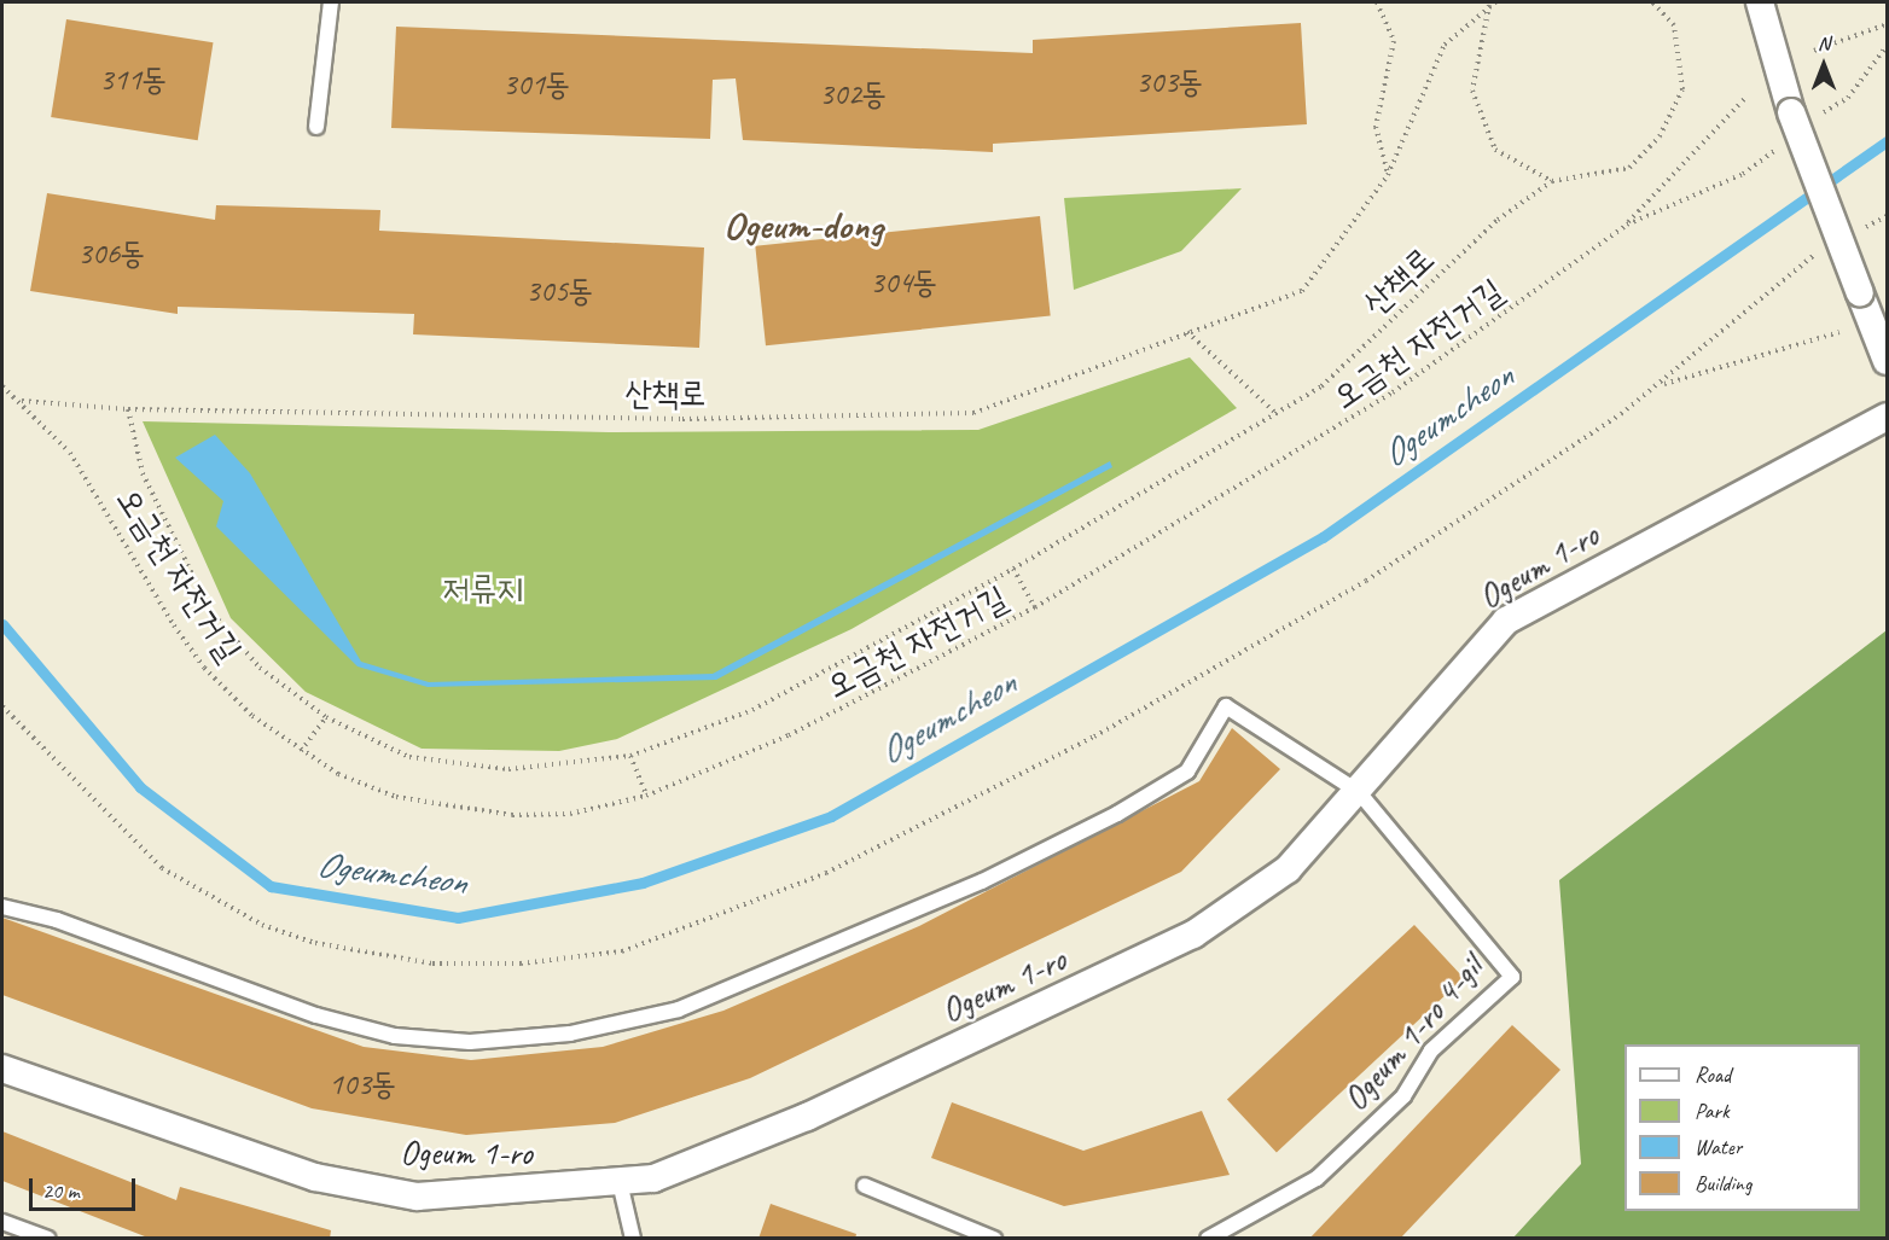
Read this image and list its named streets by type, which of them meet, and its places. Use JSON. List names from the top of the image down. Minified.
{"streets":{"street":["Ogeum 1-ro"],"lane":["Ogeum 1-ro 4-gil"],"path":["산책로","오금천 자전거길"]},"crossings":[["산책로","오금천 자전거길"],["Ogeum 1-ro","Ogeum 1-ro 4-gil"]],"districts":["Ogeum-dong"],"water":["Ogeumcheon"],"parks":["저류지"],"house_numbers":["311동","303동","301동","302동","306동","304동","305동","103동"],"legend":["Road","Park","Water","Building"],"scale_bar":"20 m","north":"top"}
